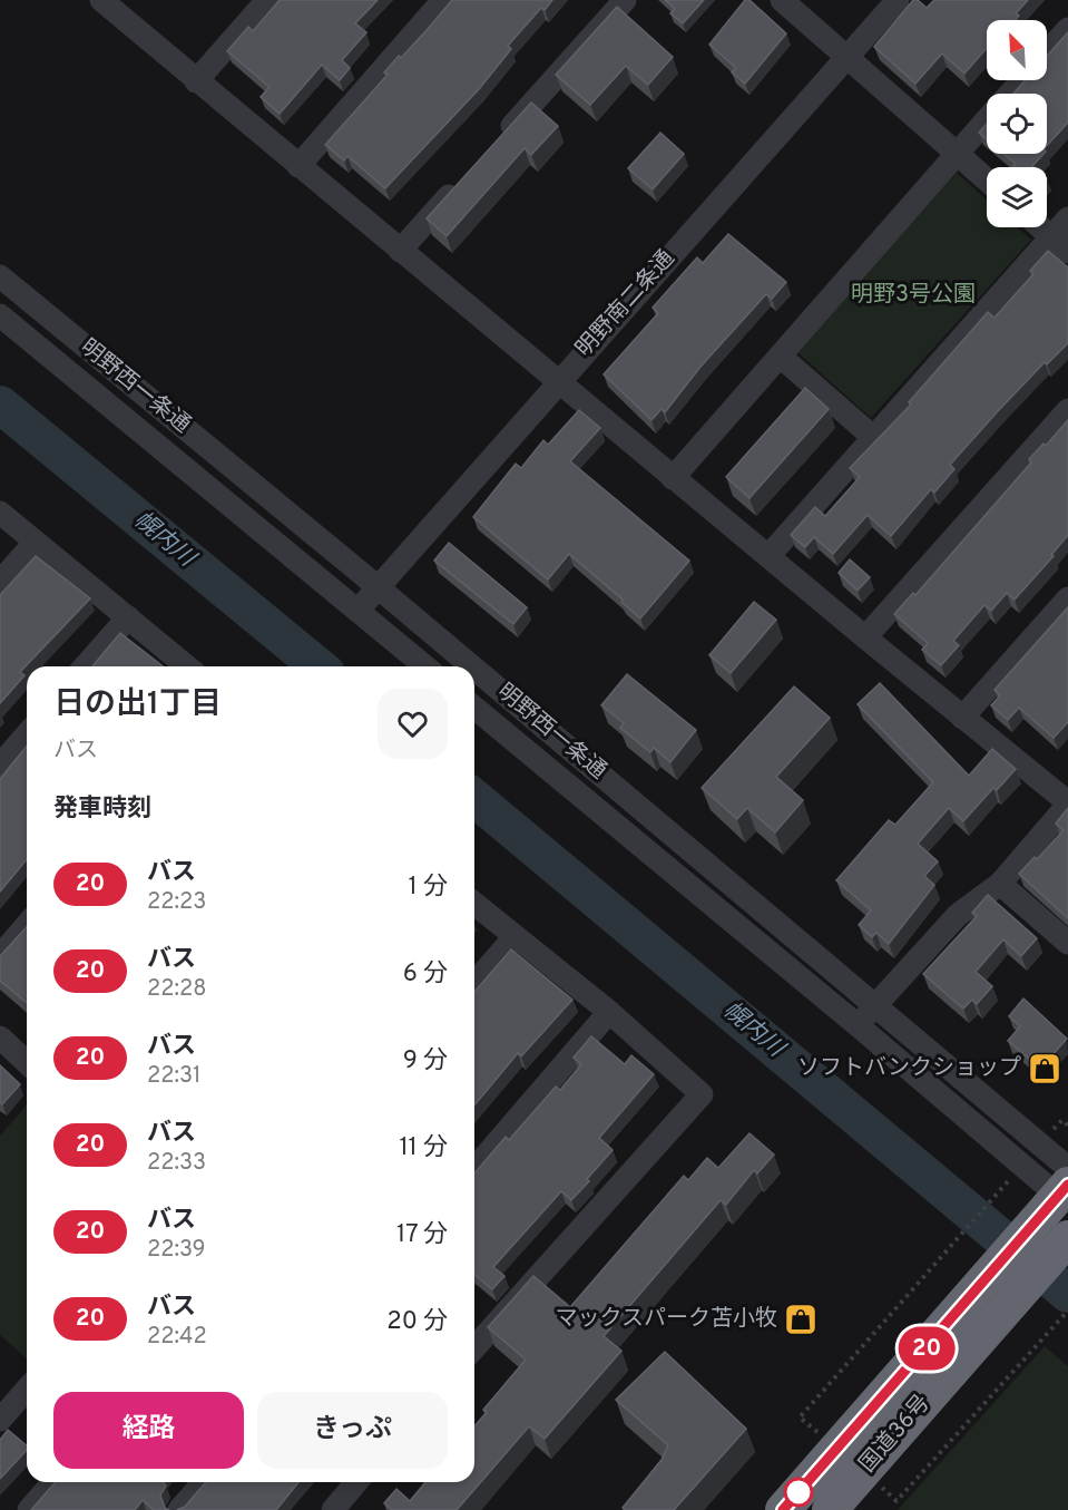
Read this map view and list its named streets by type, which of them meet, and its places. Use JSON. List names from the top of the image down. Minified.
{"streets":{"highway":["国道36号"],"street":["明野南二条通","明野西一条通"]},"crossings":[["明野南二条通","明野西一条通"],["明野西一条通","国道36号"]],"water":["幌内川"],"parks":["明野3号公園"],"places":{"shop":["ソフトバンクショップ","マックスパーク苫小牧"]},"lines":["bus line 20"],"north":"top left","page":{"on_map":"20","heading":[["日の出1丁目","バス"],"発車時刻"],"list":[{"mark":"20","name":"バス","note":"22:23","value":"1 分"},{"mark":"20","name":"バス","note":"22:28","value":"6 分"},{"mark":"20","name":"バス","note":"22:31","value":"9 分"},{"mark":"20","name":"バス","note":"22:33","value":"11 分"},{"mark":"20","name":"バス","note":"22:39","value":"17 分"},{"mark":"20","name":"バス","note":"22:42","value":"20 分"}],"buttons":["経路","きっぷ"]}}
